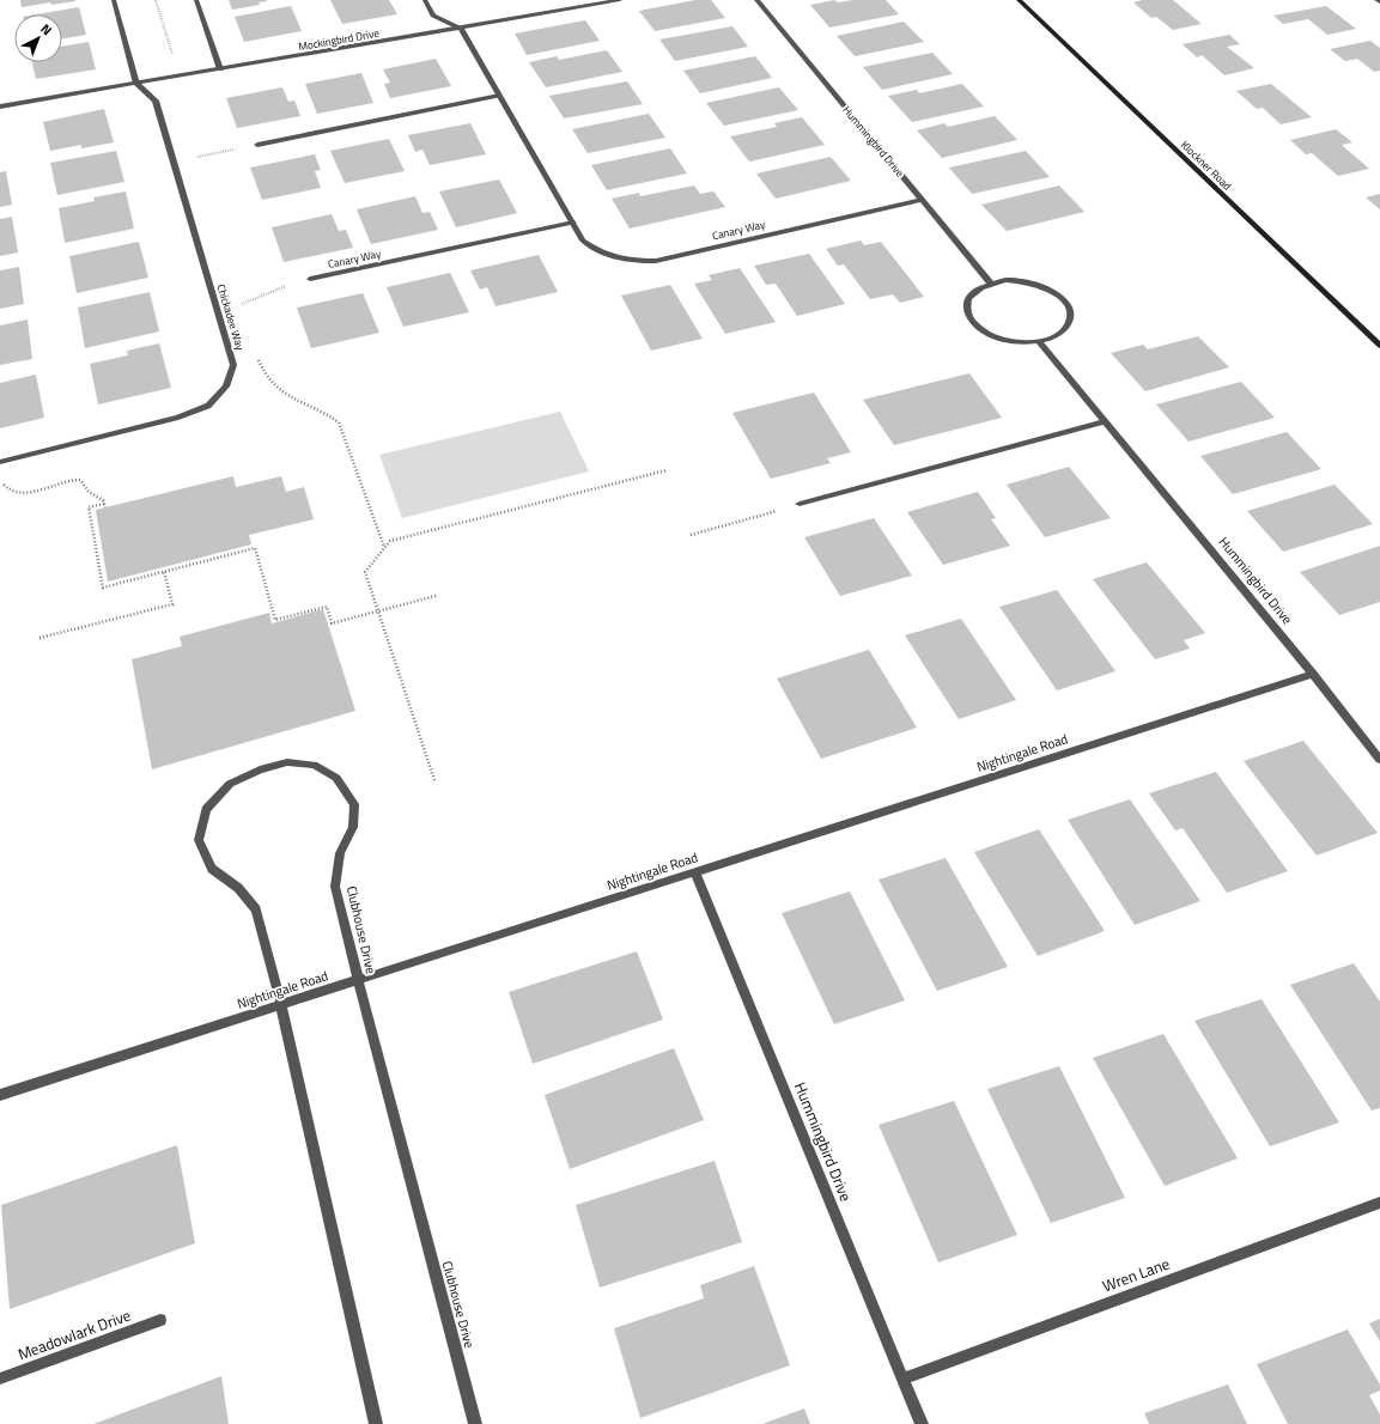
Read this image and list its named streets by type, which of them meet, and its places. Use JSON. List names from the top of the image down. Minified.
{"streets":{"main road":["Klockner Road"],"street":["Mockingbird Drive","Hummingbird Drive","Canary Way","Chickadee Way","Nightingale Road","Clubhouse Drive","Wren Lane","Meadowlark Drive"]},"crossings":[["Mockingbird Drive","Canary Way"],["Mockingbird Drive","Chickadee Way"],["Hummingbird Drive","Canary Way"],["Hummingbird Drive","Nightingale Road"],["Hummingbird Drive","Wren Lane"],["Nightingale Road","Clubhouse Drive"]],"north":"top right"}
